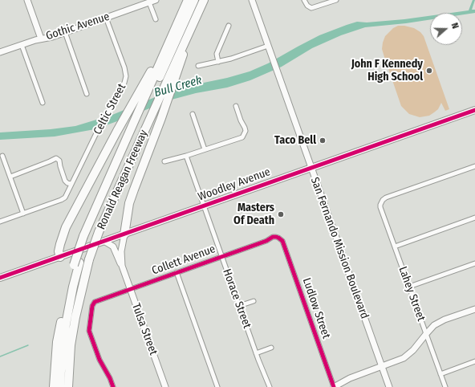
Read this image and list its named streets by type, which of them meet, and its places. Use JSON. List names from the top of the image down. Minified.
{"streets":{"highway":["Ronald Reagan Freeway"],"main road":["Woodley Avenue"],"street":["Gothic Avenue","Celtic Street","San Fernando Mission Boulevard","Collett Avenue","Lahey Street","Horace Street","Ludlow Street","Tulsa Street"]},"crossings":[["Gothic Avenue","Celtic Street"],["Woodley Avenue","San Fernando Mission Boulevard"],["Woodley Avenue","Horace Street"],["Woodley Avenue","Tulsa Street"],["Collett Avenue","Horace Street"],["Collett Avenue","Ludlow Street"],["Collett Avenue","Tulsa Street"]],"water":["Bull Creek"],"places":["John F Kennedy High School","Taco Bell","Masters Of Death"],"north":"right"}
